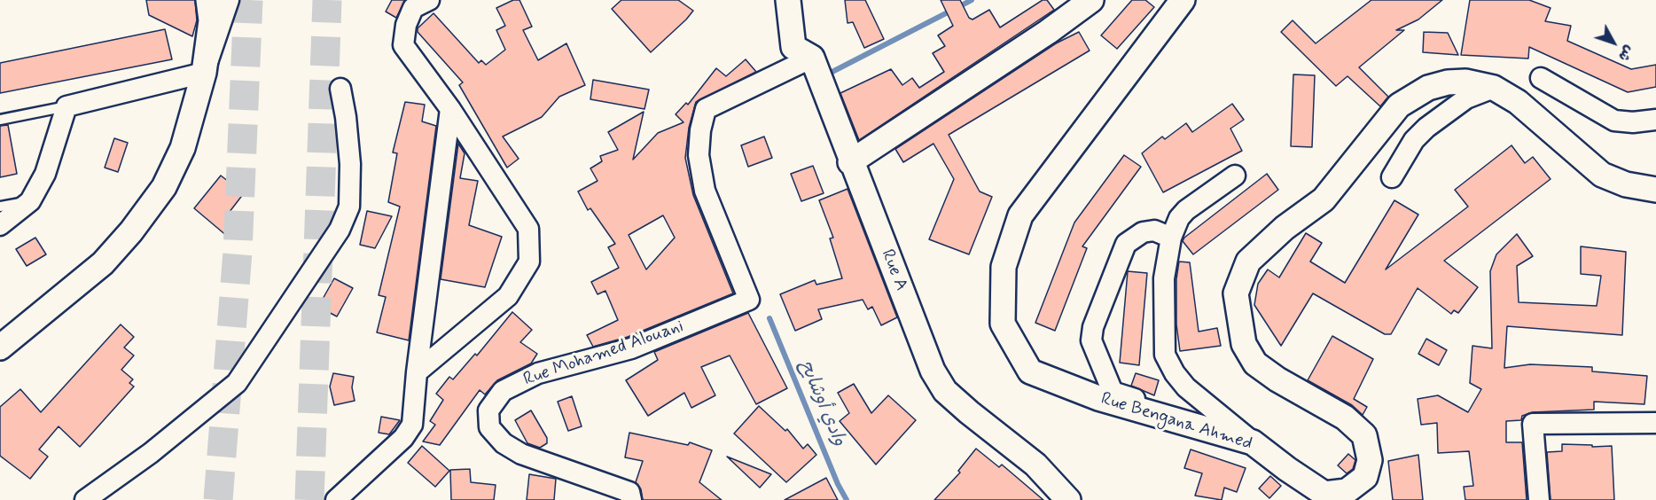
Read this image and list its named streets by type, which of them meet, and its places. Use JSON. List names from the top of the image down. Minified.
{"streets":{"street":["Rue A","Rue Mohamed Alouani","Rue Bengana Ahmed"]},"crossings":[["Rue A","Rue Mohamed Alouani"]],"water":["وادي أوشايح"],"north":"bottom right"}
